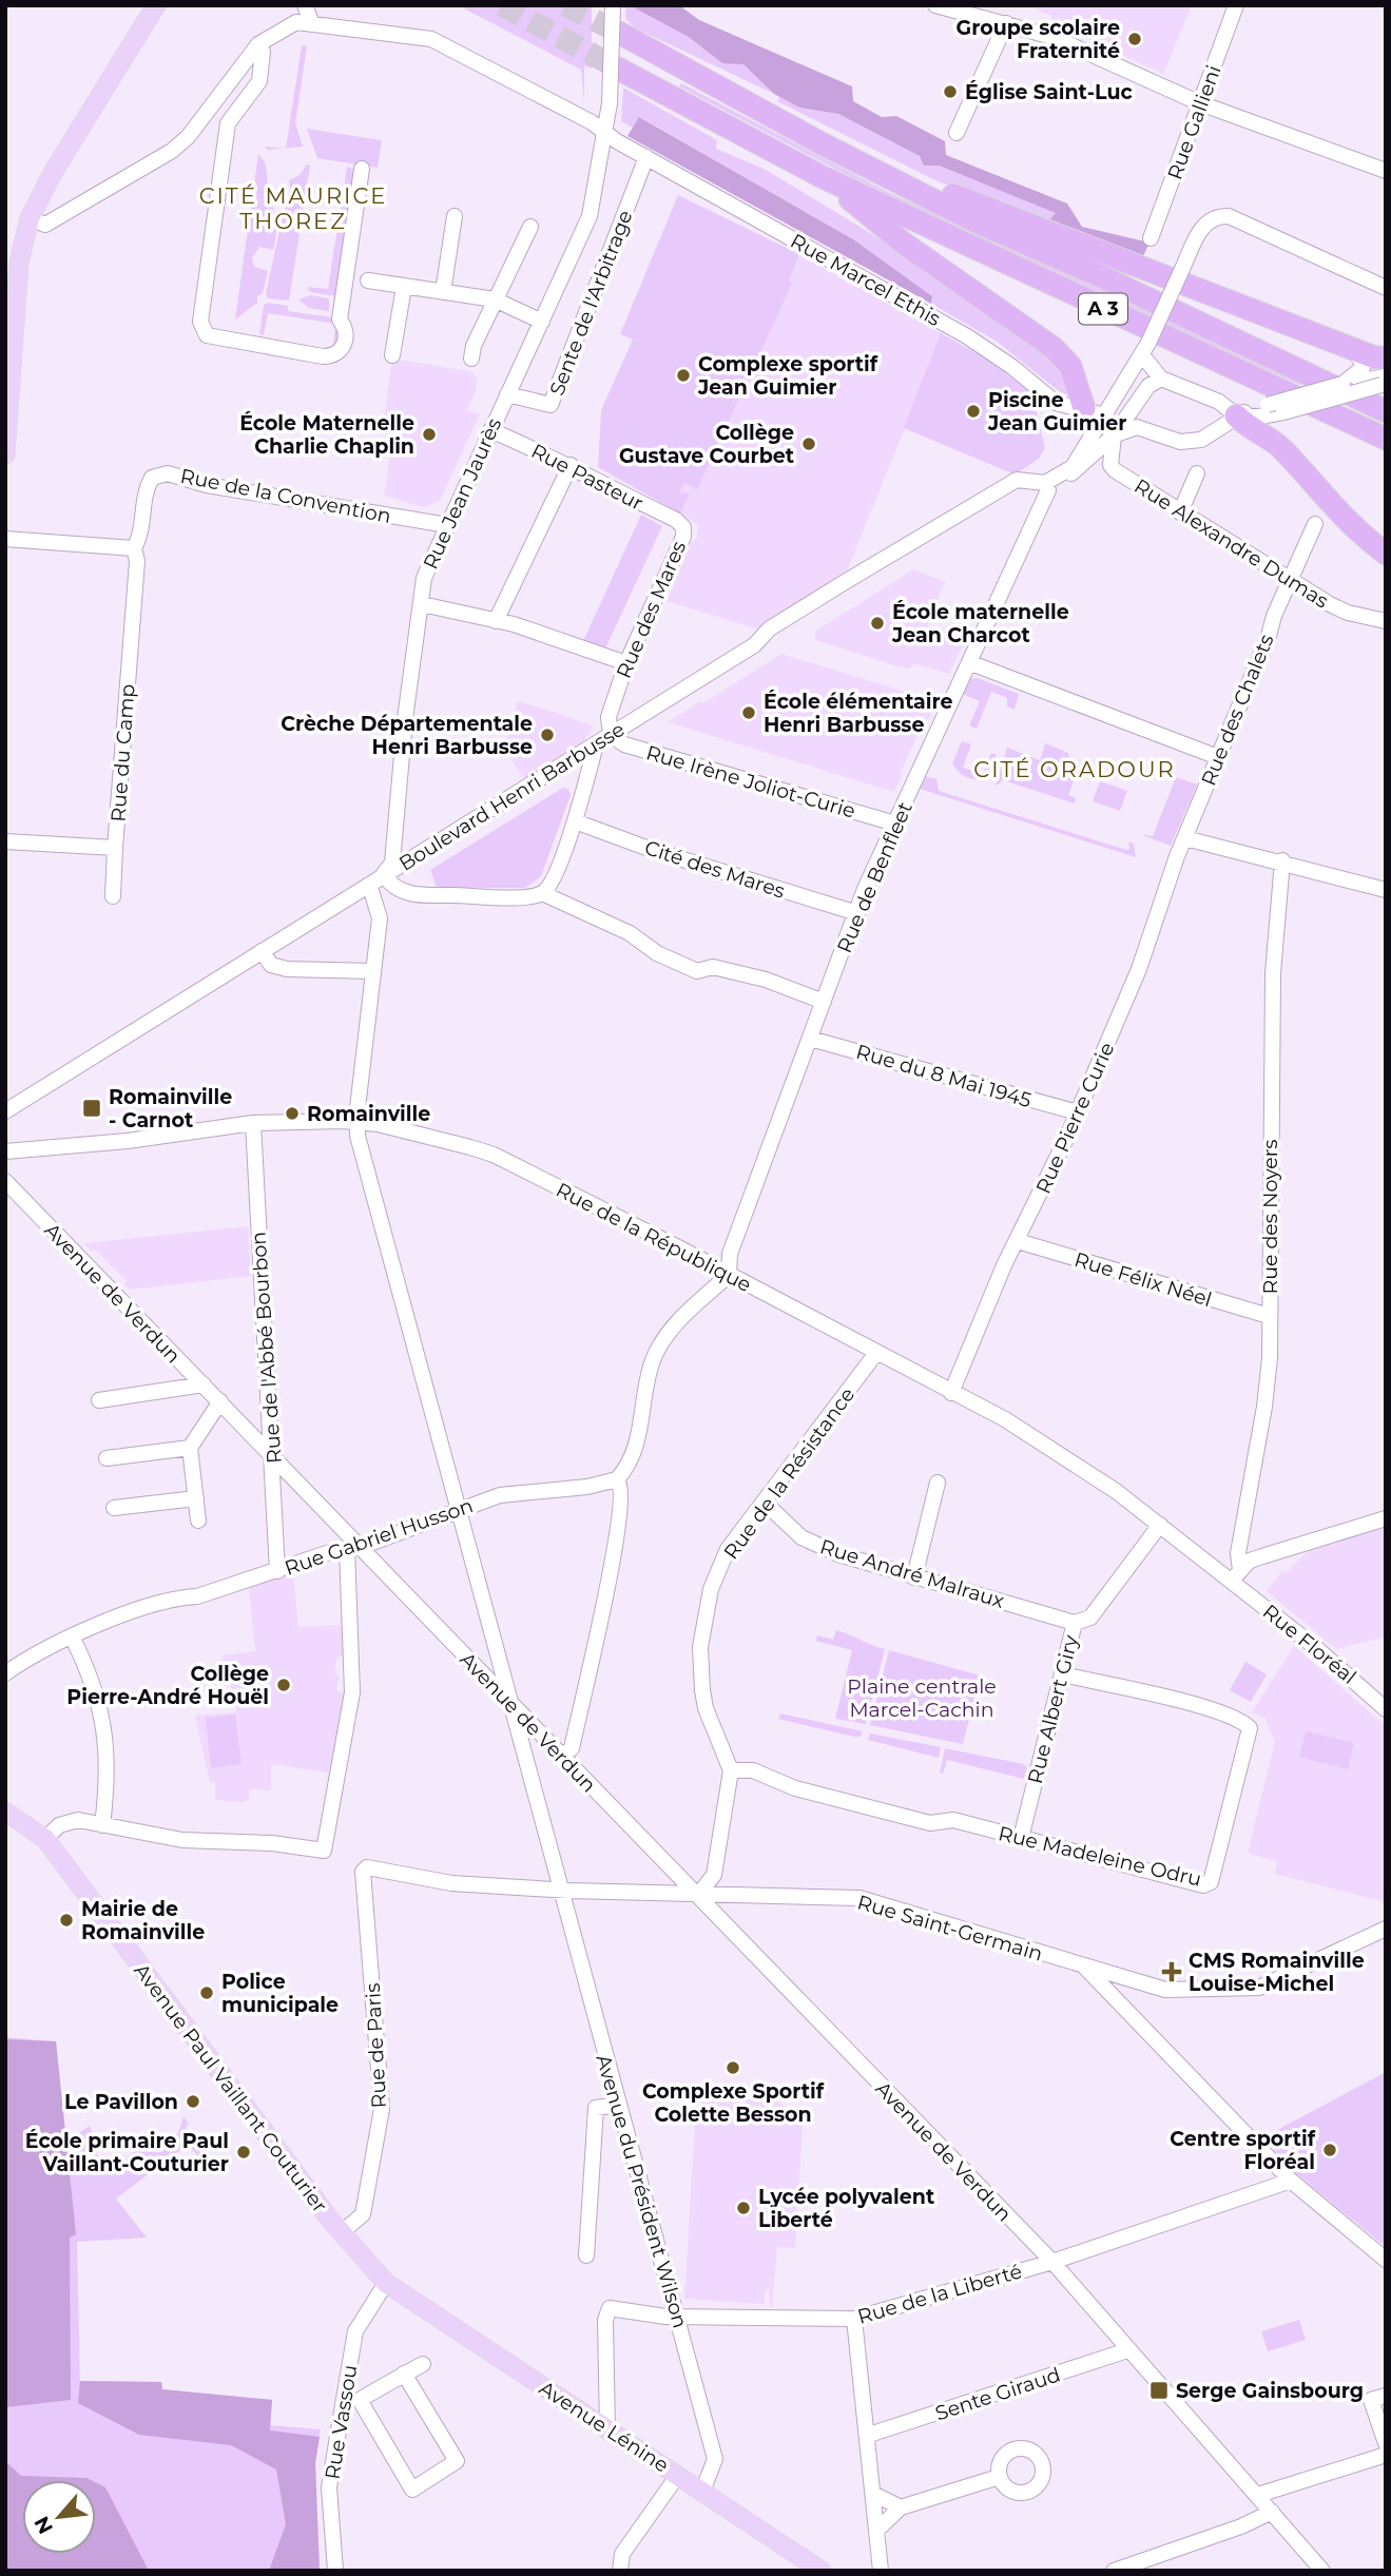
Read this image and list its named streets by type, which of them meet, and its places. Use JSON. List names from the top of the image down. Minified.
{"streets":{"highway":["A 3"],"main road":["Avenue Paul Vaillant Couturier","Avenue Lénine"],"street":["Rue Gallieni","Rue Marcel Ethis","Sente de l'Arbitrage","Rue Pasteur","Rue Jean Jaurès","Rue de la Convention","Rue Alexandre Dumas","Rue des Mares","Rue des Chalets","Rue du Camp","Rue Irène Joliot-Curie","Boulevard Henri Barbusse","Cité des Mares","Rue de Benfleet","Rue du 8 Mai 1945","Rue Pierre Curie","Rue des Noyers","Rue de la République","Rue Félix Néel","Avenue de Verdun","Rue de l'Abbé Bourbon","Rue de la Résistance","Rue Gabriel Husson","Rue André Malraux","Rue Floréal","Rue Albert Giry","Rue Madeleine Odru","Rue Saint-Germain","Rue de Paris","Avenue du Président Wilson","Rue de la Liberté","Sente Giraud","Rue Vassou"]},"crossings":[["Rue Marcel Ethis","Sente de l'Arbitrage"],["Rue Marcel Ethis","Rue Jean Jaurès"],["Rue Marcel Ethis","Boulevard Henri Barbusse"],["Sente de l'Arbitrage","Rue Jean Jaurès"],["Rue Pasteur","Rue Jean Jaurès"],["Rue Pasteur","Rue des Mares"],["Rue Jean Jaurès","Rue de la Convention"],["Rue Jean Jaurès","Boulevard Henri Barbusse"],["Rue de la Convention","Rue du Camp"],["Rue Alexandre Dumas","Rue des Chalets"],["Rue des Mares","Rue Irène Joliot-Curie"],["Rue des Mares","Boulevard Henri Barbusse"],["Rue des Chalets","Rue Pierre Curie"],["Rue Irène Joliot-Curie","Boulevard Henri Barbusse"],["Rue Irène Joliot-Curie","Rue de Benfleet"],["Cité des Mares","Rue de Benfleet"],["Rue de Benfleet","Rue du 8 Mai 1945"],["Rue de Benfleet","Rue de la République"],["Rue du 8 Mai 1945","Rue Pierre Curie"],["Rue Pierre Curie","Rue de la République"],["Rue Pierre Curie","Rue Félix Néel"],["Rue des Noyers","Rue de la République"],["Rue des Noyers","Rue Félix Néel"],["Rue des Noyers","Rue Floréal"],["Rue de la République","Rue de l'Abbé Bourbon"],["Rue de la République","Rue de la Résistance"],["Rue de la République","Rue Floréal"],["Rue de la République","Rue Albert Giry"],["Rue de la République","Avenue du Président Wilson"],["Avenue de Verdun","Rue de l'Abbé Bourbon"],["Avenue de Verdun","Rue Gabriel Husson"],["Avenue de Verdun","Rue Saint-Germain"],["Avenue de Verdun","Avenue du Président Wilson"],["Avenue de Verdun","Rue de la Liberté"],["Avenue de Verdun","Sente Giraud"],["Rue de l'Abbé Bourbon","Rue Gabriel Husson"],["Rue de la Résistance","Rue André Malraux"],["Rue de la Résistance","Rue Madeleine Odru"],["Rue Gabriel Husson","Avenue du Président Wilson"],["Rue André Malraux","Rue Albert Giry"],["Rue Albert Giry","Rue Madeleine Odru"],["Rue Saint-Germain","Rue de Paris"],["Rue Saint-Germain","Avenue du Président Wilson"],["Rue de Paris","Avenue Paul Vaillant Couturier"],["Avenue du Président Wilson","Rue de la Liberté"],["Avenue du Président Wilson","Avenue Lénine"],["Rue de la Liberté","Avenue Lénine"],["Rue Vassou","Avenue Lénine"]],"districts":["CITÉ MAURICE THOREZ","CITÉ ORADOUR"],"parks":["Plaine centrale Marcel-Cachin"],"places":{"other":["Groupe scolaire Fraternité","Église Saint-Luc","Complexe sportif Jean Guimier","Piscine Jean Guimier","École Maternelle Charlie Chaplin","Collège Gustave Courbet","École maternelle Jean Charcot","École élémentaire Henri Barbusse","Crèche Départementale Henri Barbusse","Romainville","Collège Pierre-André Houël","Mairie de Romainville","Police municipale","Complexe Sportif Colette Besson","Le Pavillon","Centre sportif Floréal","École primaire Paul Vaillant-Couturier","Lycée polyvalent Liberté"],"transit":["Romainville - Carnot","Serge Gainsbourg"],"health":["CMS Romainville Louise-Michel"]},"north":"bottom left"}
